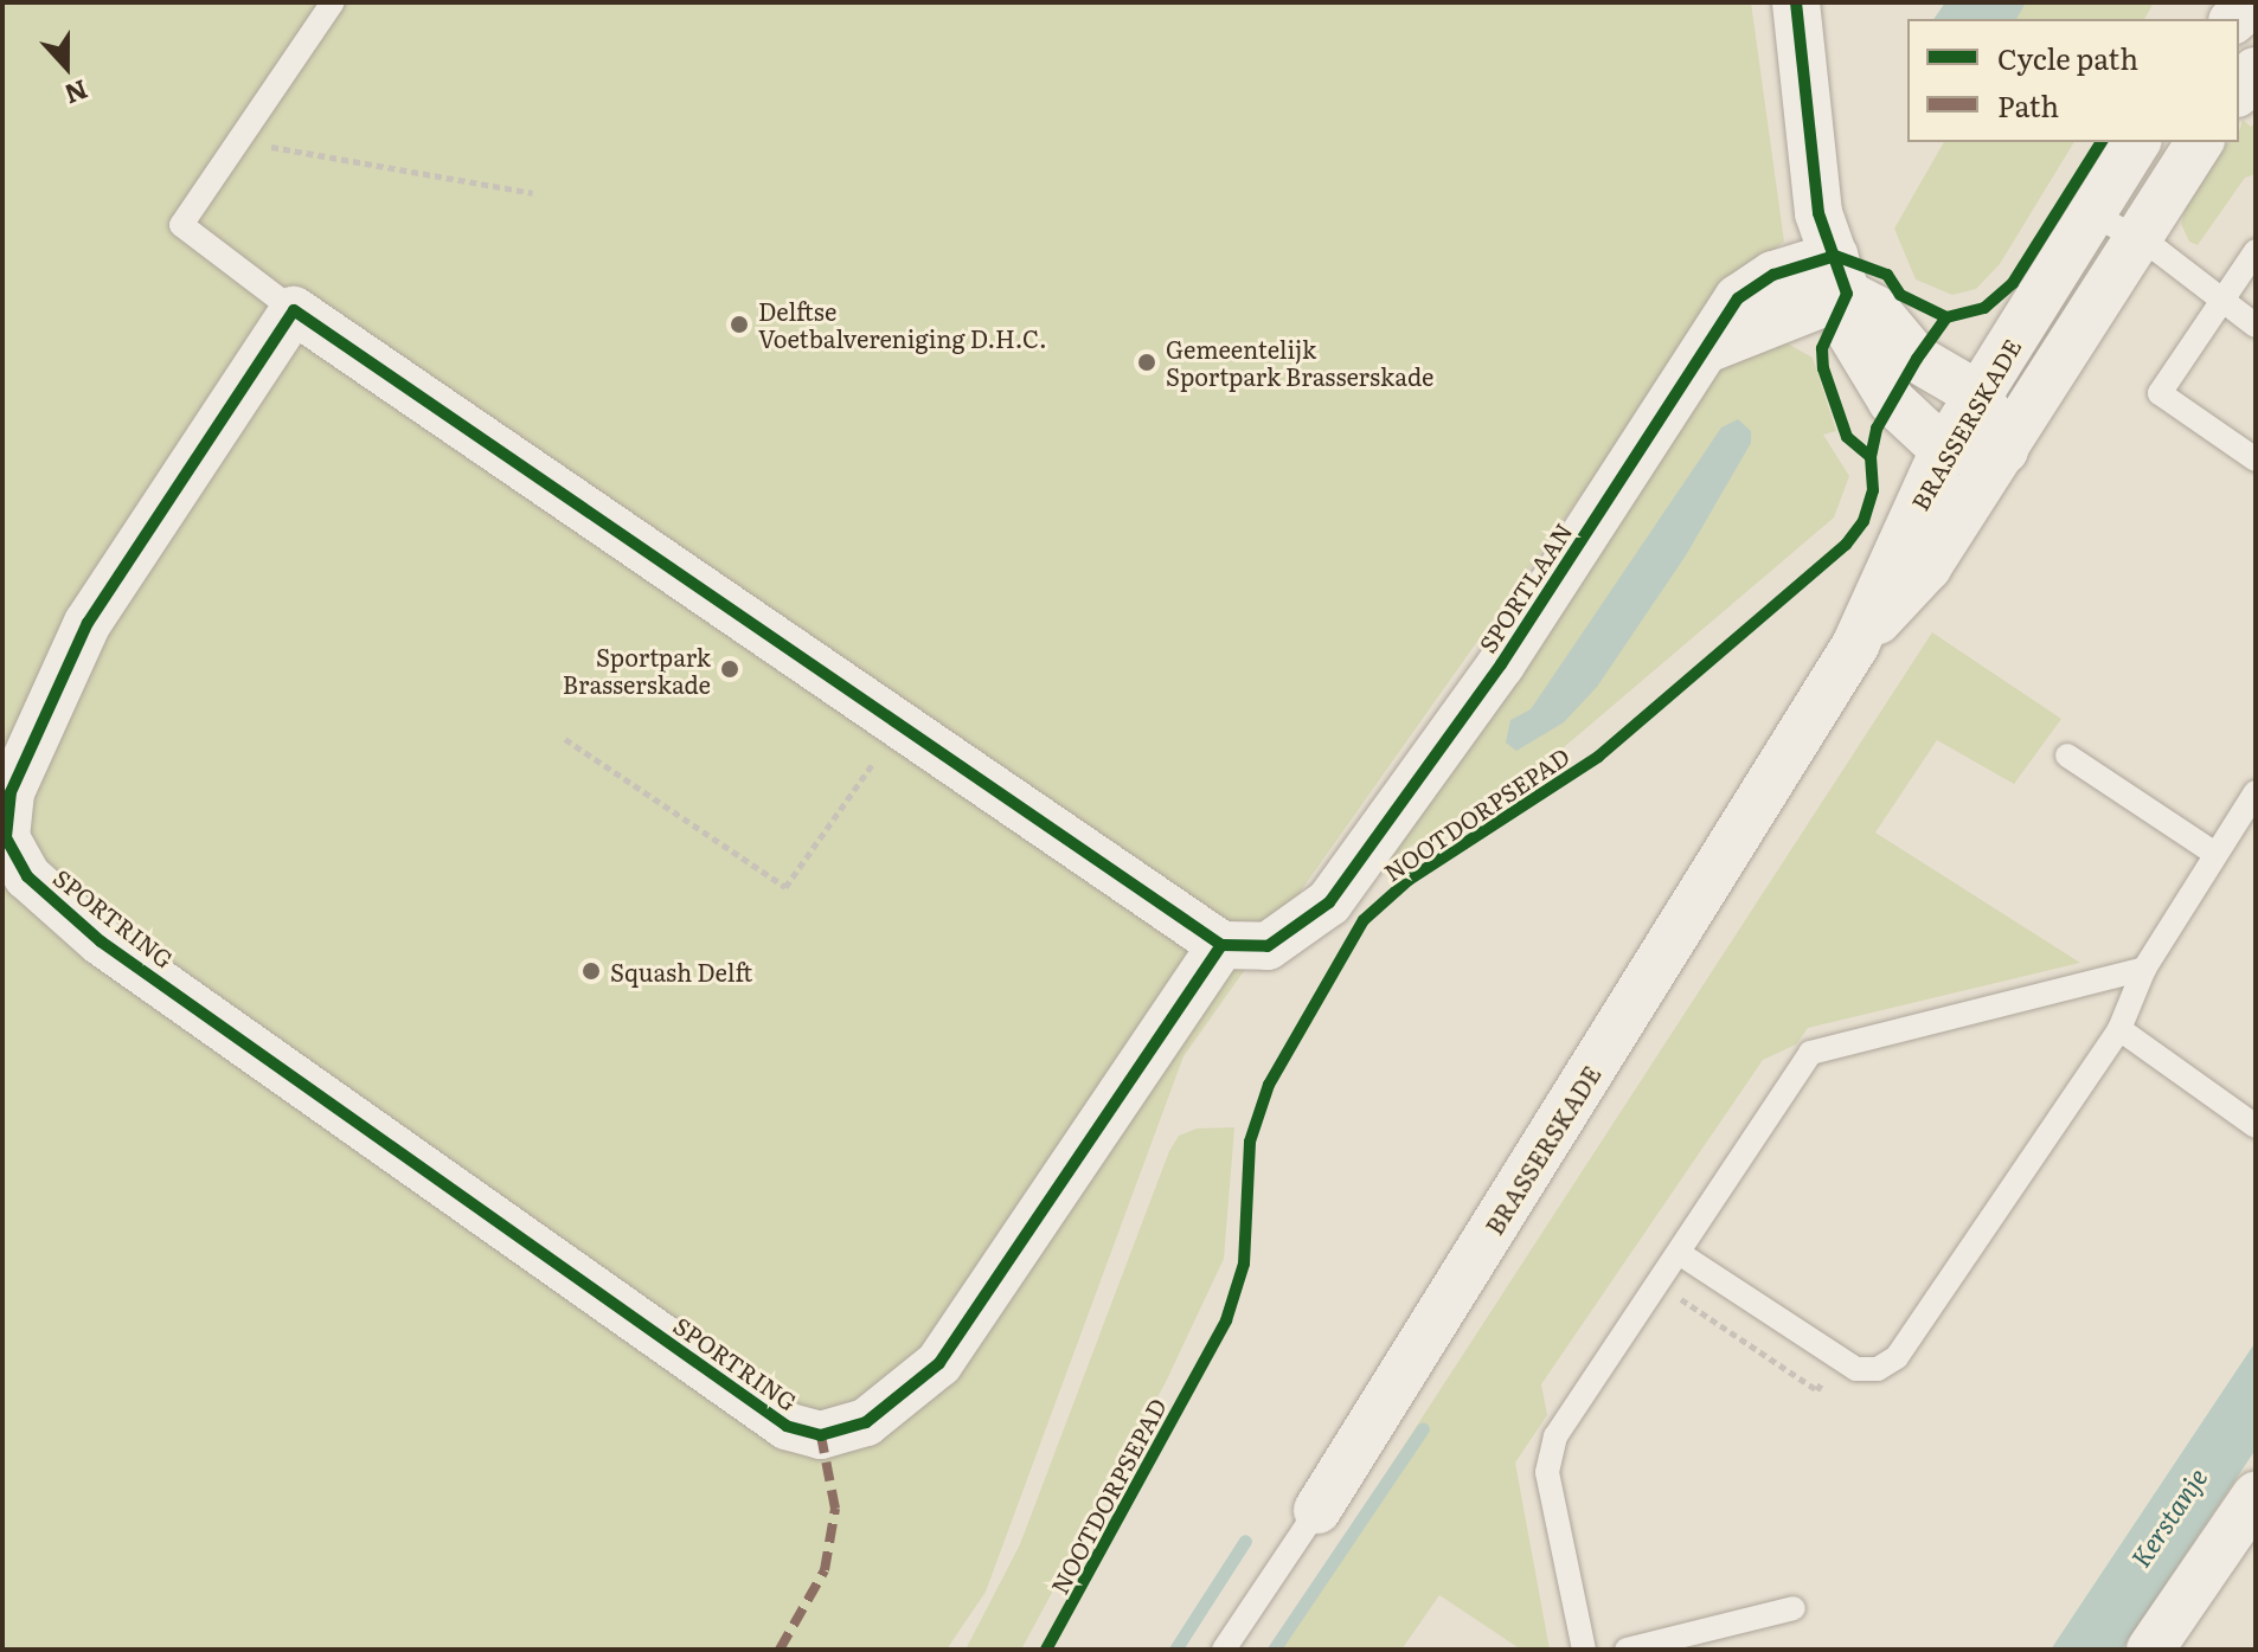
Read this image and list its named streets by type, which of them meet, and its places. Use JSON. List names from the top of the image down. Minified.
{"streets":{"street":["BRASSERSKADE","SPORTLAAN","SPORTRING"],"cycle path":["NOOTDORPSEPAD"]},"crossings":[["SPORTLAAN","SPORTRING"]],"water":["Kerstanje"],"places":["Delftse Voetbalvereniging D.H.C.","Gemeentelijk Sportpark Brasserskade","Sportpark Brasserskade","Squash Delft"],"legend":["Cycle path","Path"],"north":"bottom"}
